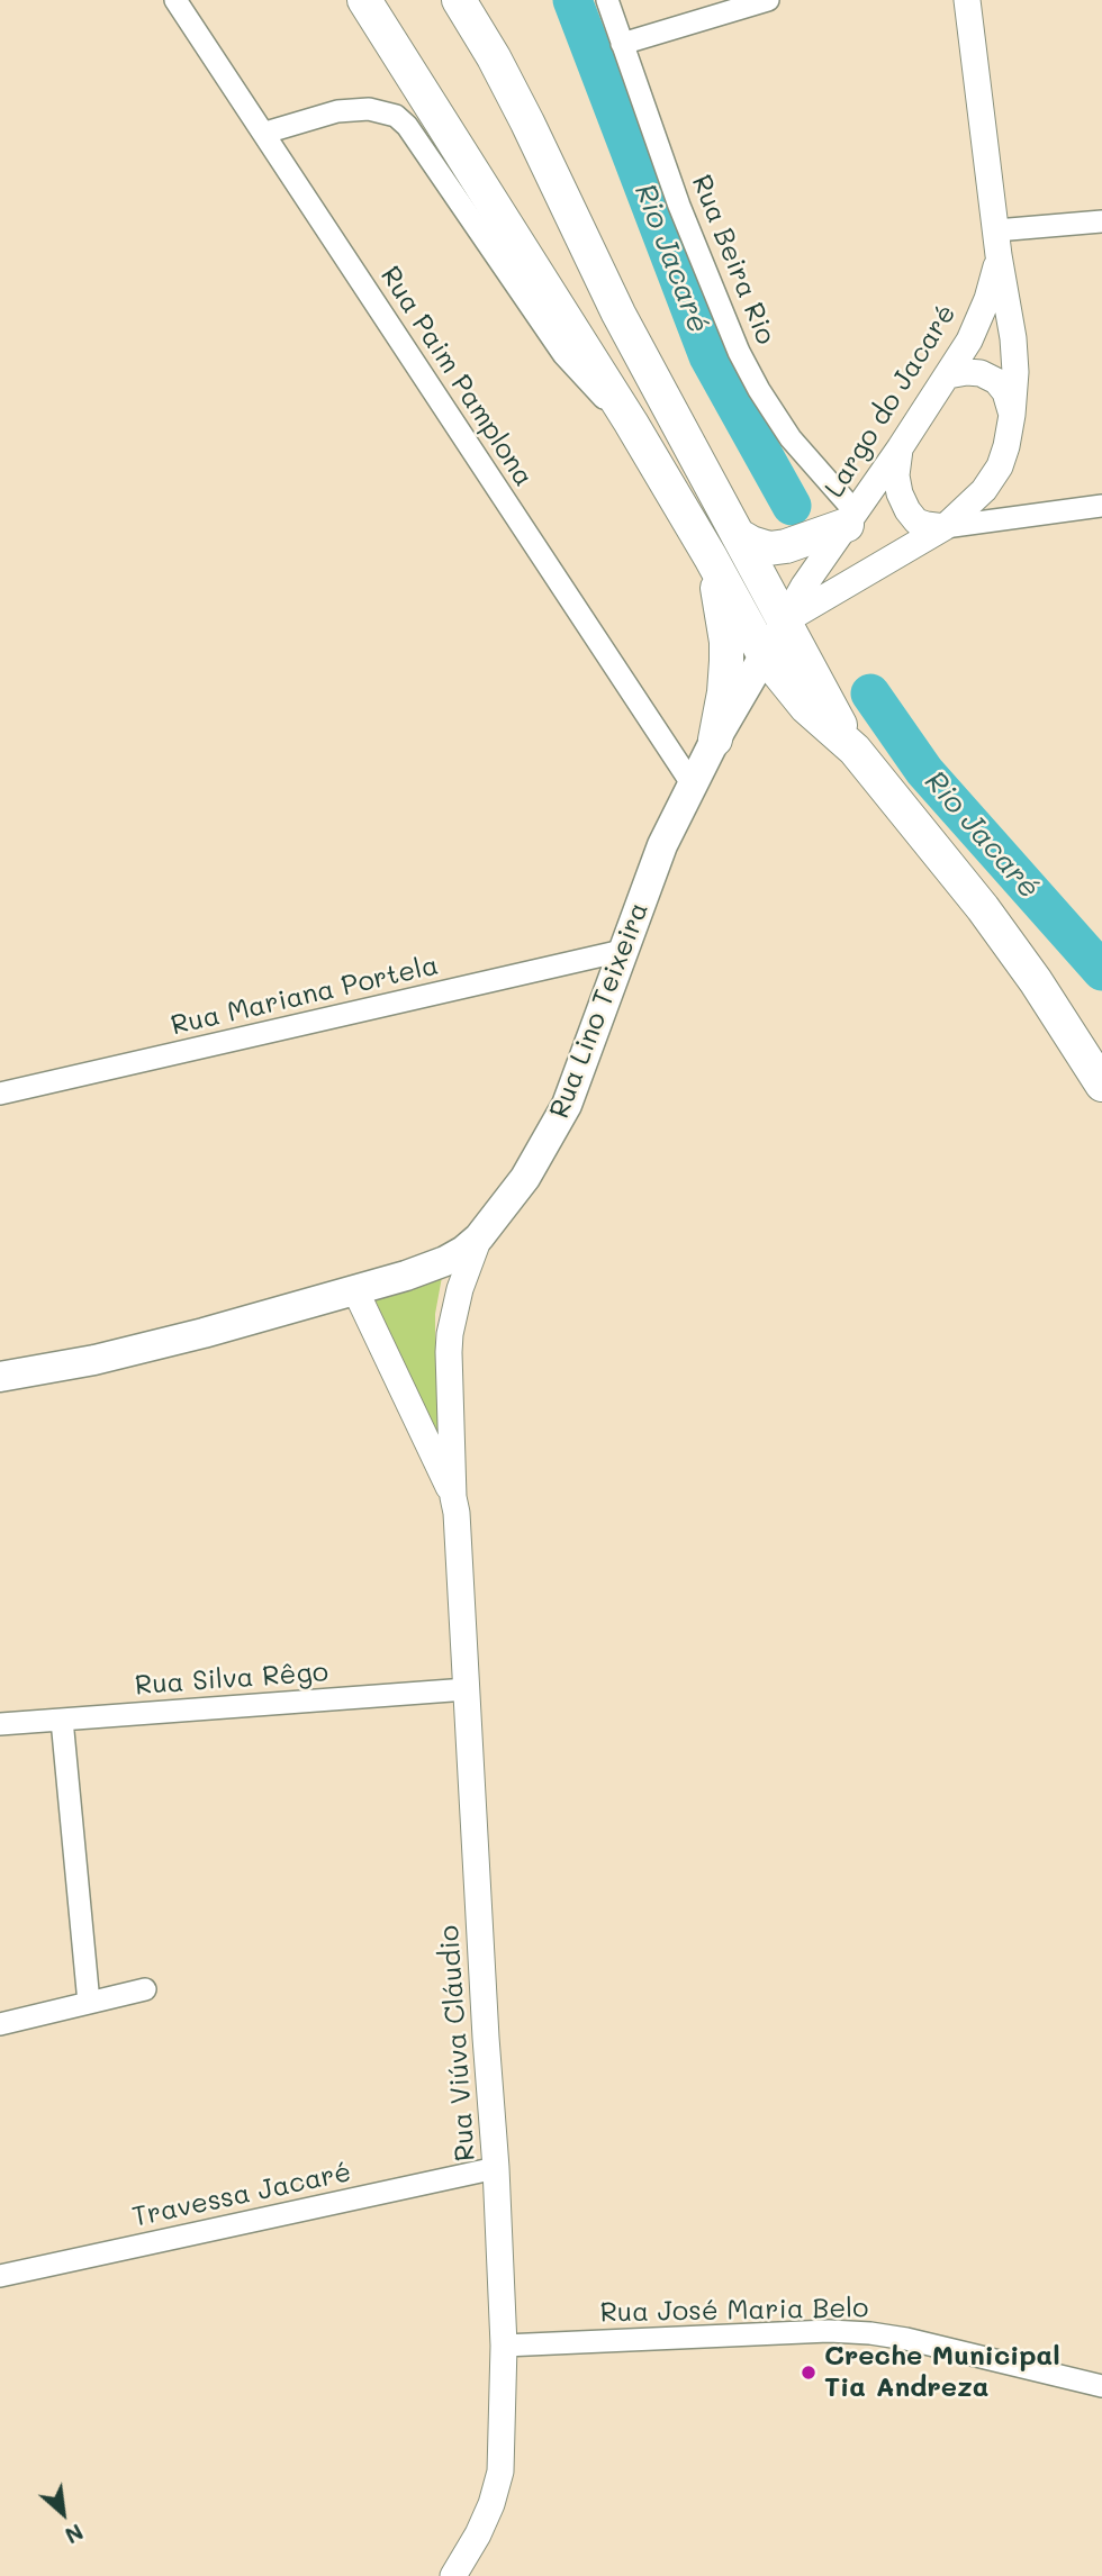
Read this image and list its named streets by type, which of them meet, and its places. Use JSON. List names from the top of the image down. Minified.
{"streets":{"main road":["Rua Lino Teixeira"],"street":["Rua Beira Rio","Rua Paim Pamplona","Largo do Jacaré","Rua Mariana Portela","Rua Silva Rêgo","Rua Viúva Cláudio","Travessa Jacaré","Rua José Maria Belo"]},"crossings":[["Rua Beira Rio","Largo do Jacaré"],["Rua Paim Pamplona","Rua Lino Teixeira"],["Largo do Jacaré","Rua Lino Teixeira"],["Rua Mariana Portela","Rua Lino Teixeira"],["Rua Lino Teixeira","Rua Viúva Cláudio"],["Rua Silva Rêgo","Rua Viúva Cláudio"],["Rua Viúva Cláudio","Travessa Jacaré"],["Rua Viúva Cláudio","Rua José Maria Belo"]],"water":["Rio Jacaré"],"places":["Creche Municipal Tia Andreza"],"north":"bottom right"}
